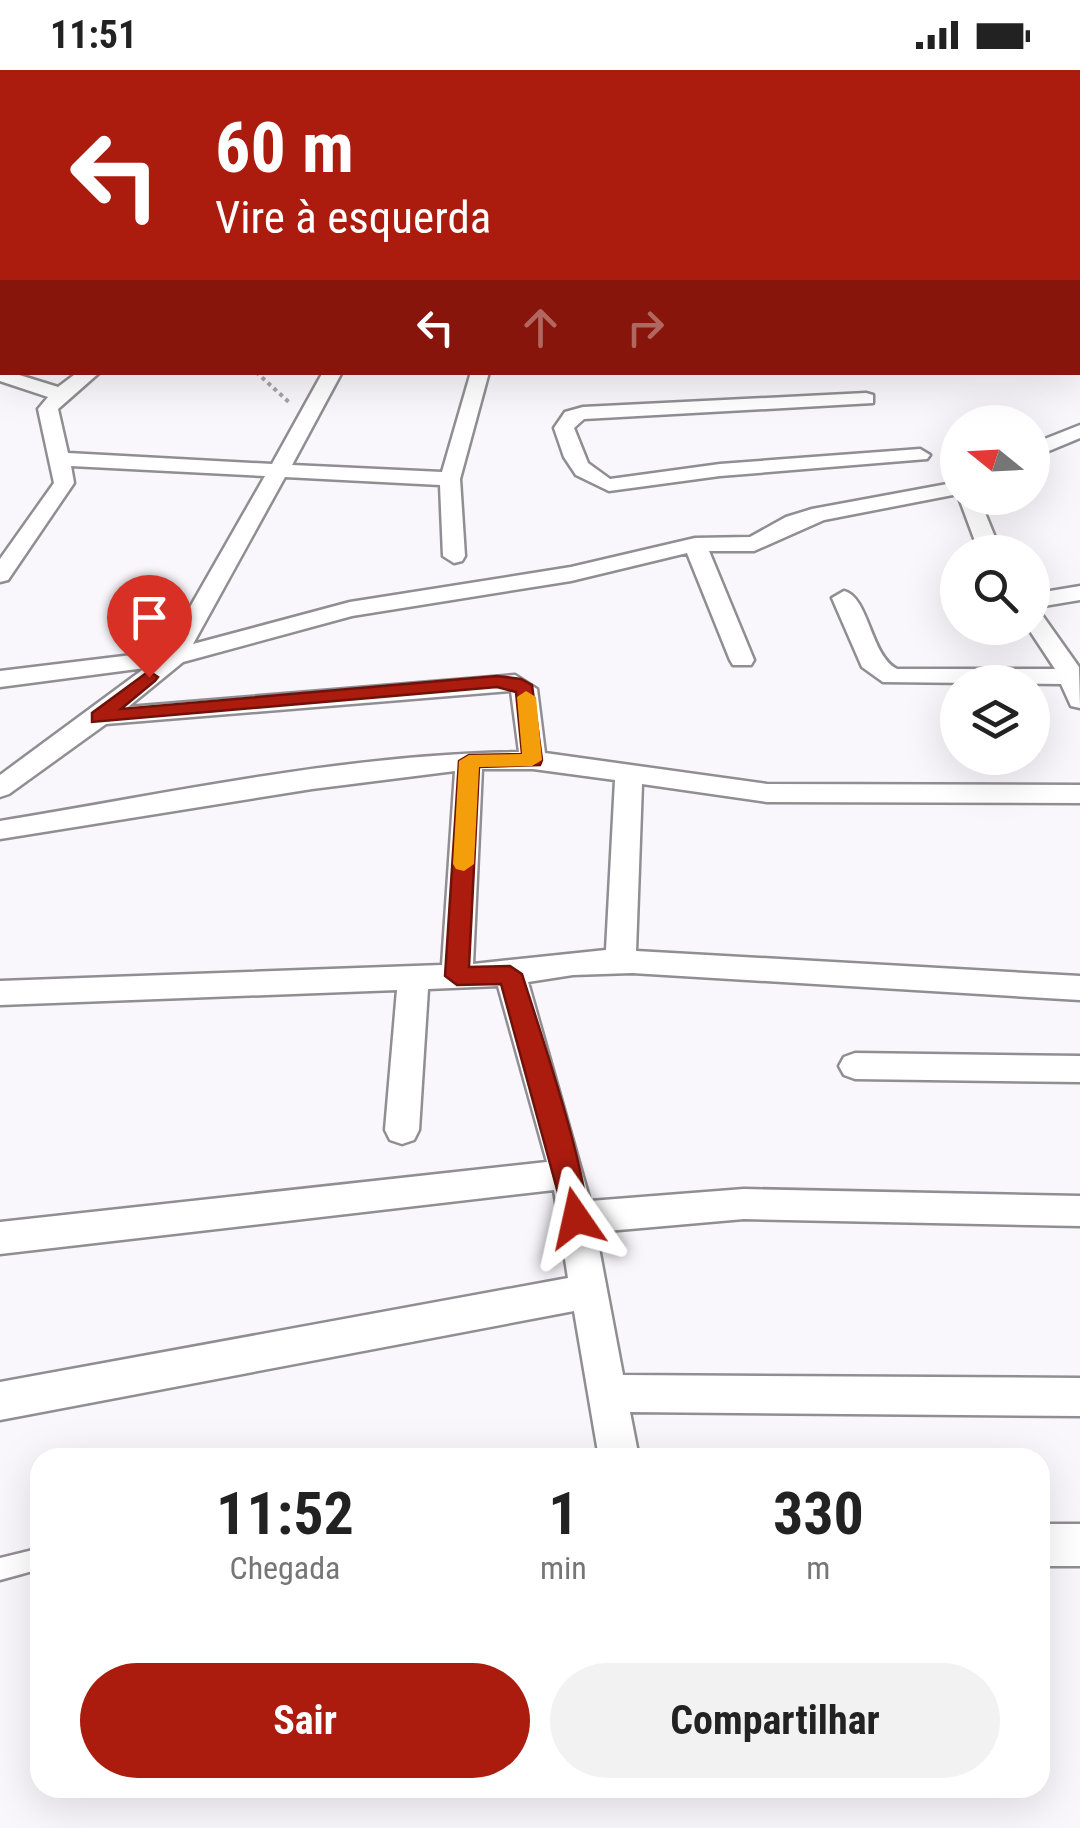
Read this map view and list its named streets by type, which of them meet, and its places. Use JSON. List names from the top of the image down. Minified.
{"north":"left","page":{"status":"11:51","turn":["60 m","Vire à esquerda"],"eta":["11:52","Chegada","1","min","330","m"],"buttons":["Sair","Compartilhar"]}}
